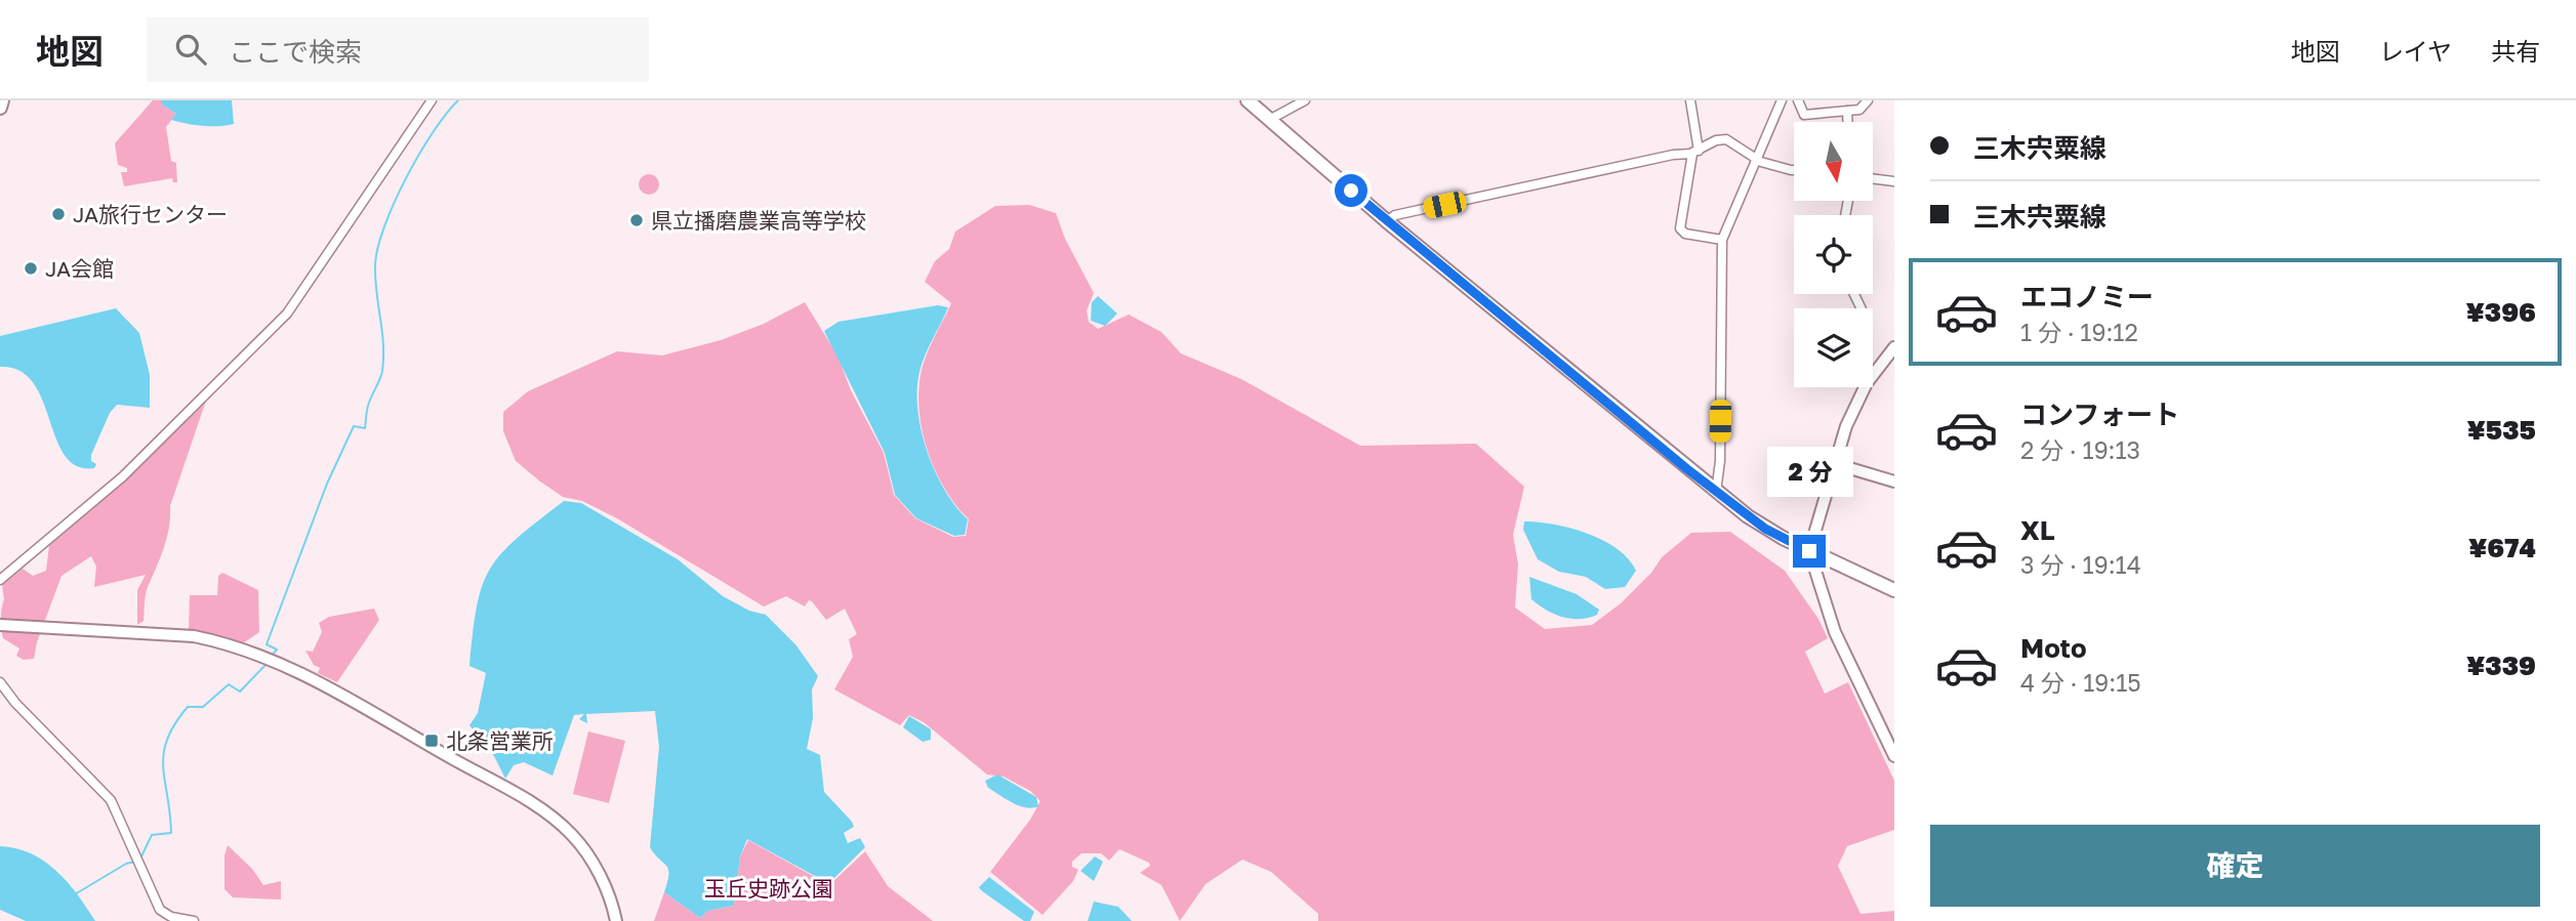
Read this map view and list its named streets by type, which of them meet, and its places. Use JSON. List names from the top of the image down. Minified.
{"parks":["玉丘史跡公園"],"places":{"other":["JA旅行センター","県立播磨農業高等学校","JA会館"],"transit":["北条営業所"]},"north":"bottom","page":{"header":"地図","search":"ここで検索","nav":["地図","レイヤ","共有"],"banner":["三木宍粟線","三木宍粟線"],"list":[{"name":"エコノミー","note":"1 分 · 19:12","value":"¥396"},{"name":"コンフォート","note":"2 分 · 19:13","value":"¥535"},{"name":"XL","note":"3 分 · 19:14","value":"¥674"},{"name":"Moto","note":"4 分 · 19:15","value":"¥339"}],"bubble":"2 分","buttons":"確定"}}
